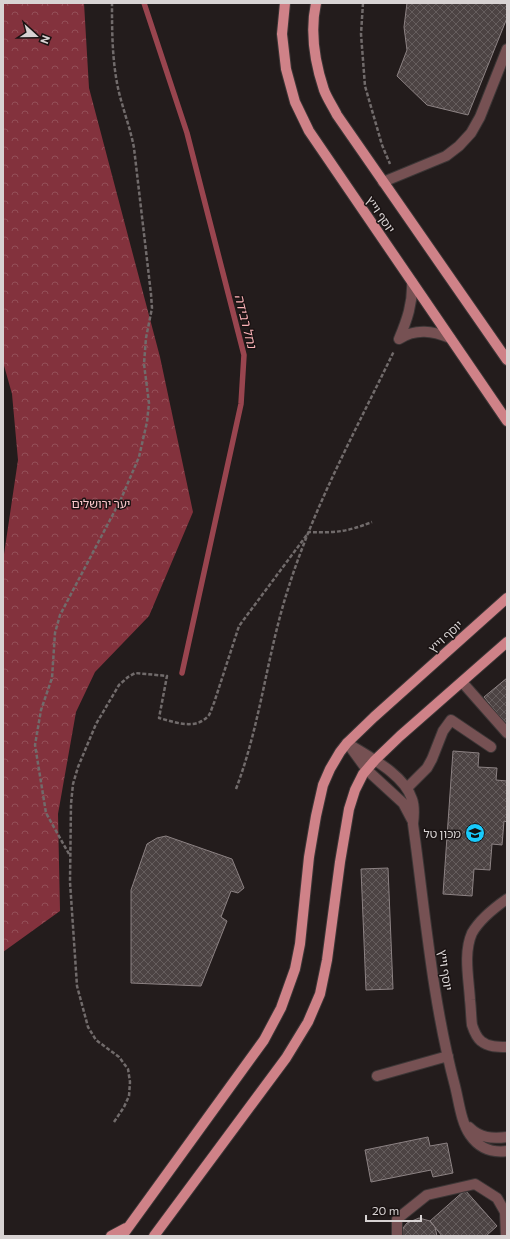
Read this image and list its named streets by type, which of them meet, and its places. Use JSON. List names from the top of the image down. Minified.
{"streets":{"main road":["יוסף וייץ"]},"water":["נחל רבידה"],"parks":["יער ירושלים"],"places":{"school or university":["מכון טל"]},"scale_bar":"20 m","north":"right"}
